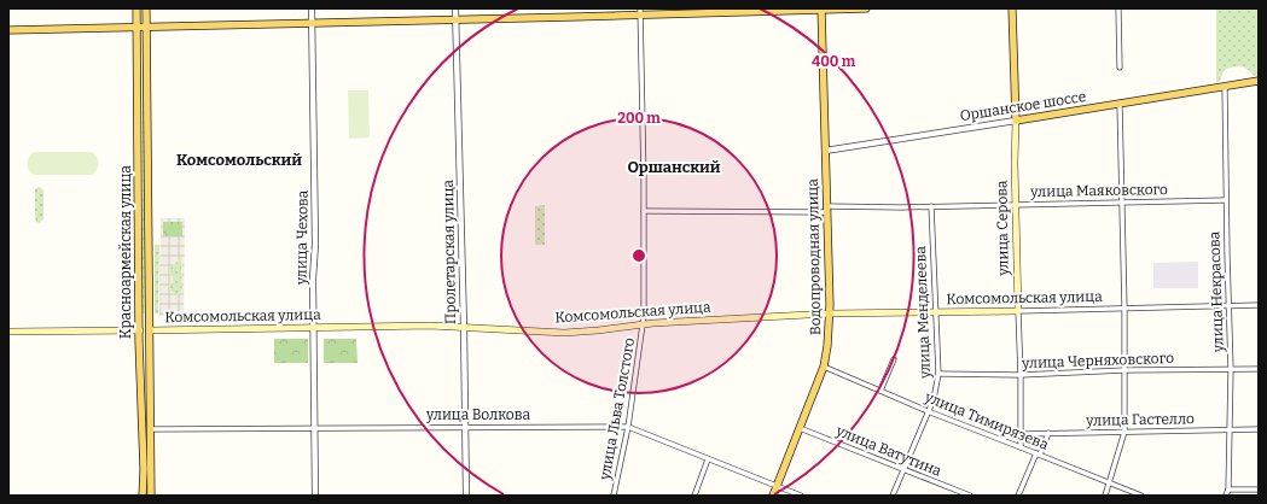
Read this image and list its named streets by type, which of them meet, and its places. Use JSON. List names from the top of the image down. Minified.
{"streets":{"main road":["Оршанское шоссе","улица Серова","Красноармейская улица","Водопроводная улица","Комсомольская улица"],"street":["улица Маяковского","улица Чехова","Пролетарская улица","улица Некрасова","улица Менделеева","улица Черняховского","улица Льва Толстого","улица Волкова","улица Гастелло","улица Тимирязева","улица Ватутина"]},"crossings":[["Оршанское шоссе","улица Серова"],["Оршанское шоссе","Водопроводная улица"],["Оршанское шоссе","улица Некрасова"],["улица Маяковского","улица Серова"],["улица Маяковского","Водопроводная улица"],["улица Маяковского","улица Некрасова"],["улица Маяковского","улица Менделеева"],["улица Маяковского","улица Льва Толстого"],["улица Серова","Комсомольская улица"],["улица Серова","улица Черняховского"],["улица Серова","улица Гастелло"],["улица Серова","улица Тимирязева"],["улица Чехова","Комсомольская улица"],["улица Чехова","улица Волкова"],["Красноармейская улица","Комсомольская улица"],["Красноармейская улица","улица Волкова"],["Пролетарская улица","Комсомольская улица"],["Пролетарская улица","улица Волкова"],["Водопроводная улица","Комсомольская улица"],["Водопроводная улица","улица Волкова"],["Водопроводная улица","улица Тимирязева"],["Водопроводная улица","улица Ватутина"],["улица Некрасова","Комсомольская улица"],["улица Некрасова","улица Черняховского"],["улица Некрасова","улица Гастелло"],["Комсомольская улица","улица Менделеева"],["Комсомольская улица","улица Льва Толстого"],["улица Менделеева","улица Черняховского"],["улица Менделеева","улица Тимирязева"],["улица Менделеева","улица Ватутина"],["улица Льва Толстого","улица Волкова"]],"districts":["Комсомольский","Оршанский"],"rings":["400 m","200 m"]}
